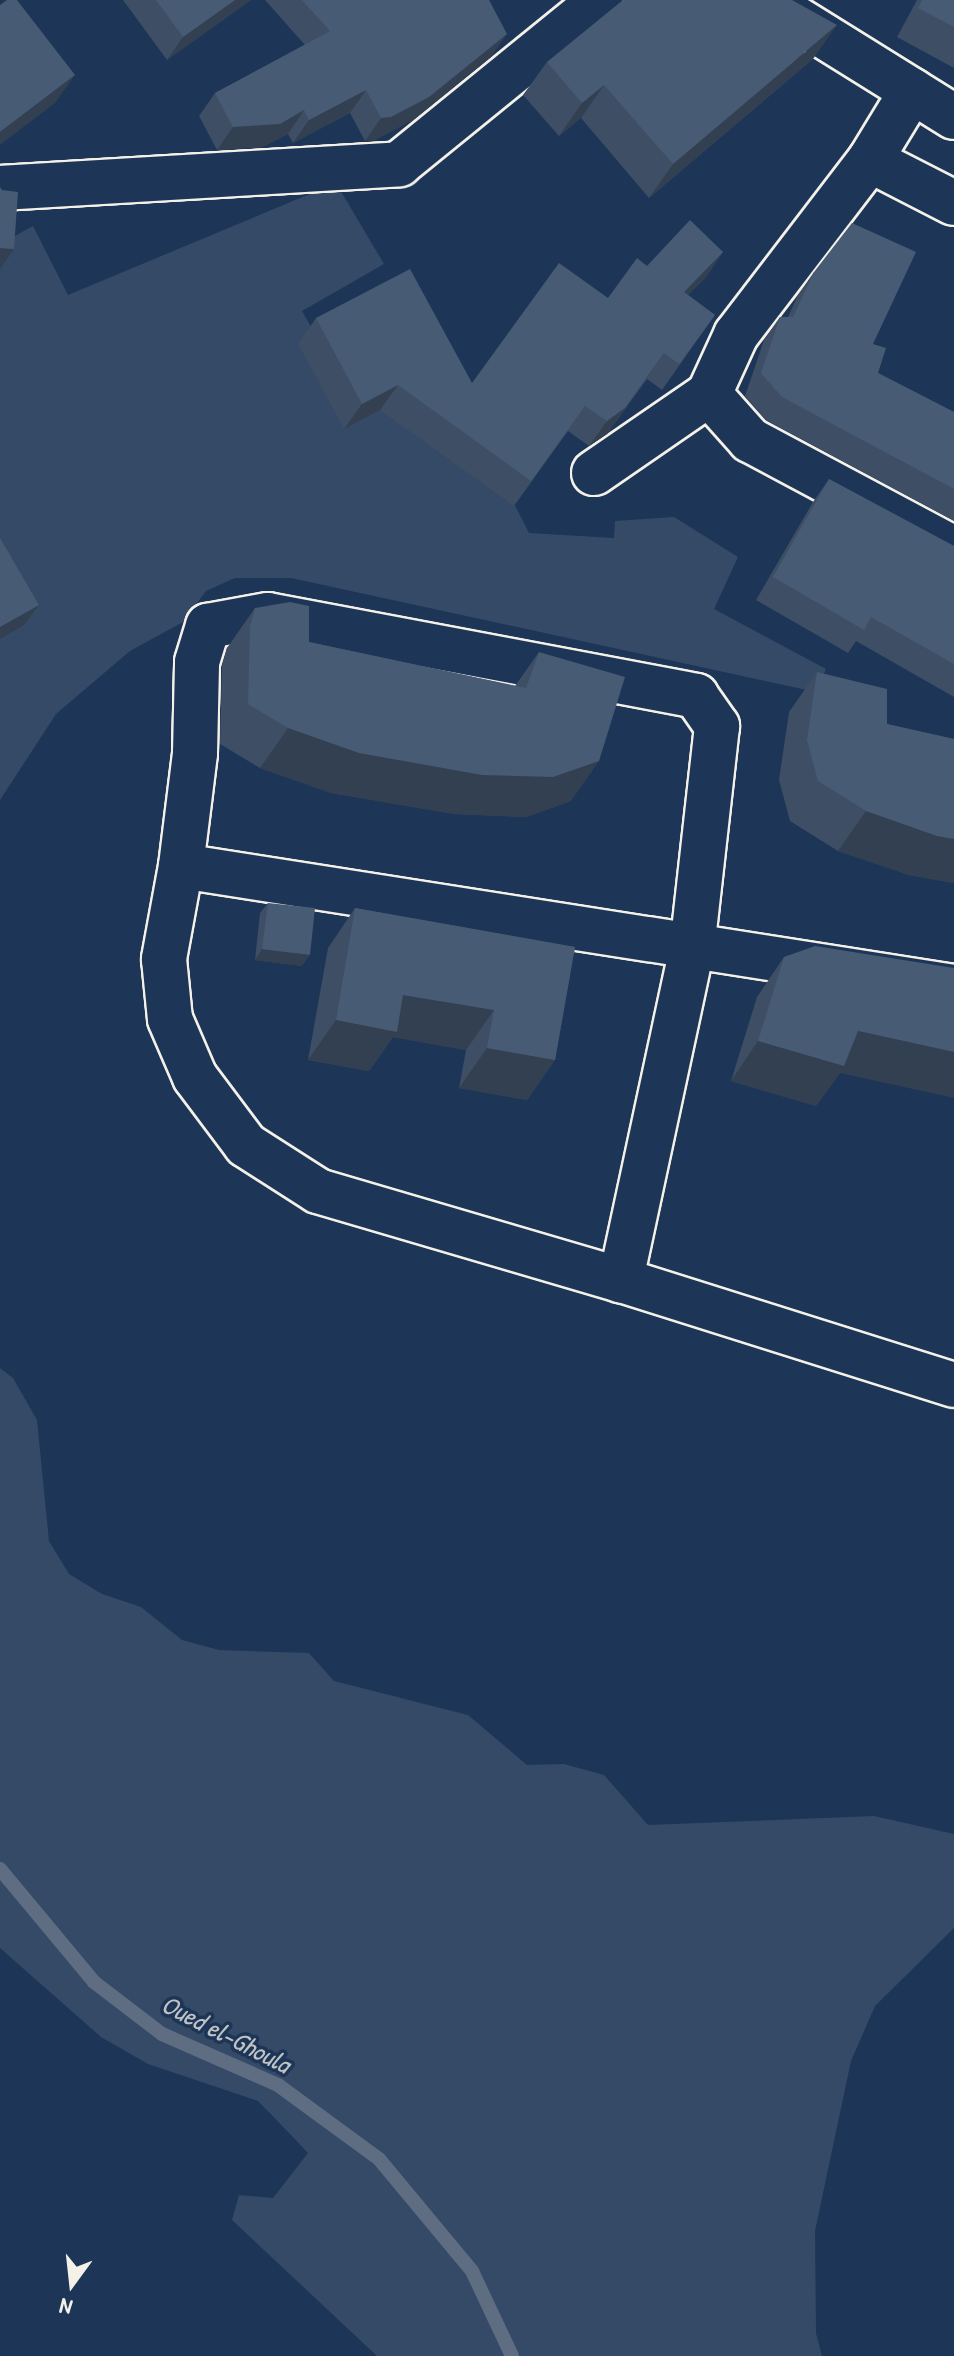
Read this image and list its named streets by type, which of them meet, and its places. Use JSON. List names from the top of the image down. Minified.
{"water":["Oued el-Ghoula"],"north":"bottom"}
